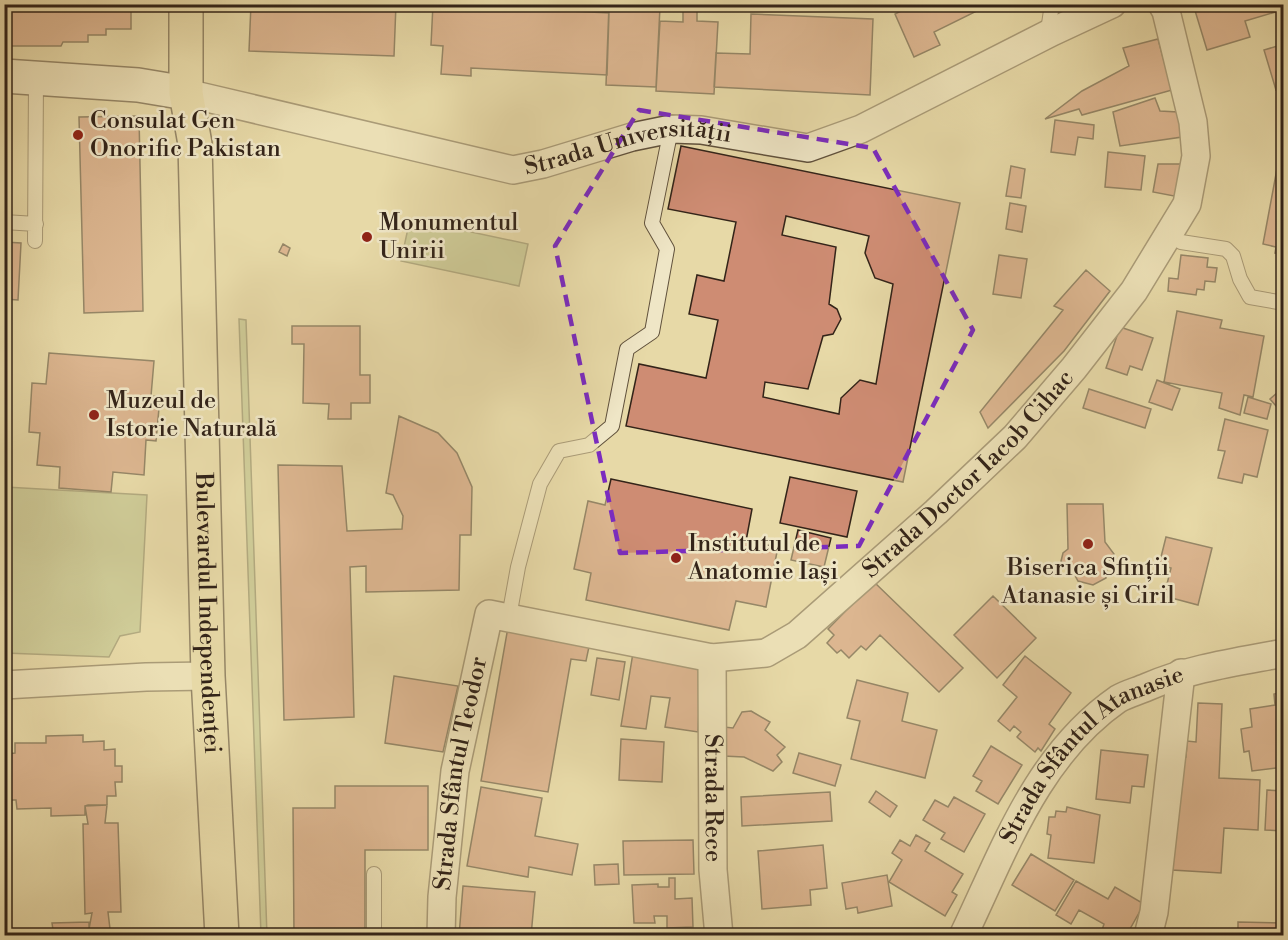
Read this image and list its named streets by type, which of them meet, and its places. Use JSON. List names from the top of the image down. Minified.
{"streets":{"main road":["Bulevardul Independenței"],"street":["Strada Universității","Strada Doctor Iacob Cihac","Strada Sfântul Atanasie","Strada Sfântul Teodor","Strada Rece"]},"crossings":[["Strada Universității","Bulevardul Independenței"],["Strada Doctor Iacob Cihac","Strada Sfântul Teodor"],["Strada Doctor Iacob Cihac","Strada Rece"]],"places":["Consulat Gen Onorific Pakistan","Monumentul Unirii","Muzeul de Istorie Naturală","Biserica Sfinții Atanasie și Ciril","Institutul de Anatomie Iași"]}
